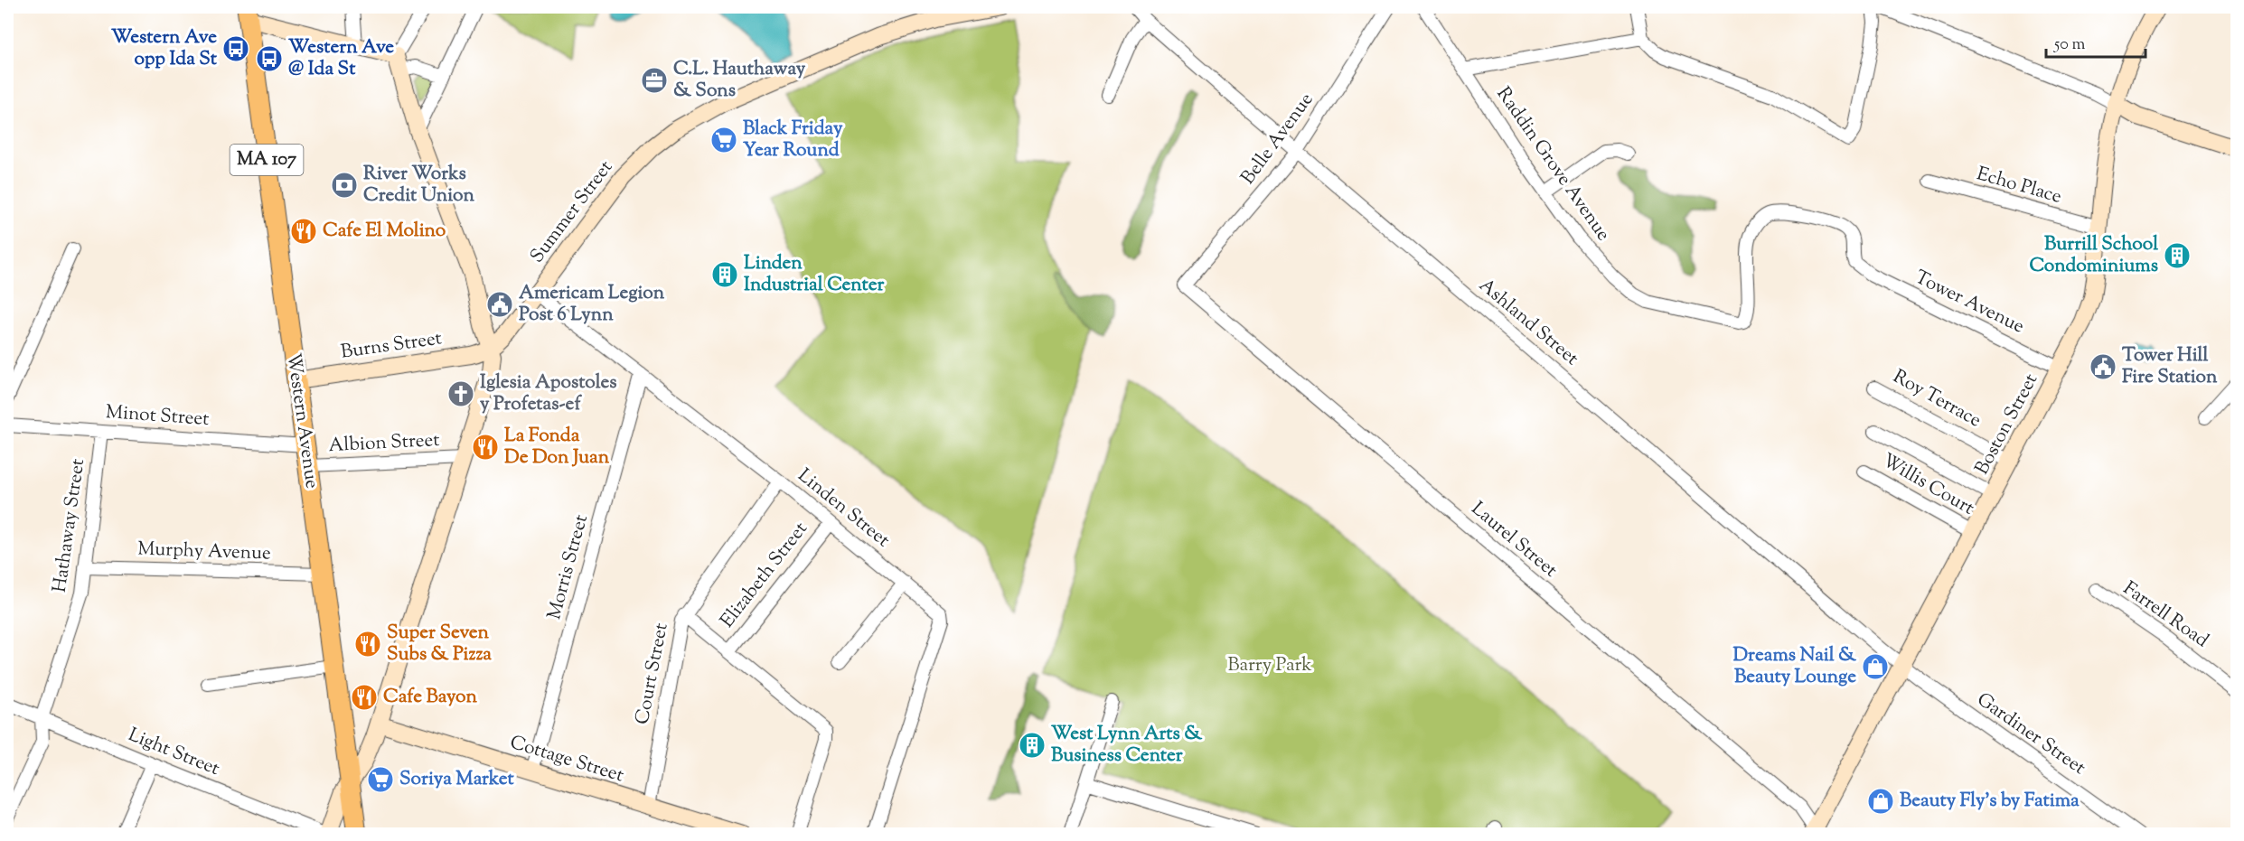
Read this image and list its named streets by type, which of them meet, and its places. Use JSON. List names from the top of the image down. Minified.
{"streets":{"main road":["MA 107","Summer Street","Burns Street","Western Avenue","Boston Street","Cottage Street"],"street":["Belle Avenue","Raddin Grove Avenue","Echo Place","Tower Avenue","Ashland Street","Roy Terrace","Minot Street","Albion Street","Willis Court","Linden Street","Hathaway Street","Laurel Street","Murphy Avenue","Morris Street","Elizabeth Street","Farrell Road","Court Street","Gardiner Street","Light Street"]},"crossings":[["Belle Avenue","Ashland Street"],["Belle Avenue","Laurel Street"],["Raddin Grove Avenue","Tower Avenue"],["Echo Place","Boston Street"],["Summer Street","Burns Street"],["Summer Street","Linden Street"],["Tower Avenue","Boston Street"],["Ashland Street","Boston Street"],["Ashland Street","Gardiner Street"],["Burns Street","Western Avenue"],["Roy Terrace","Boston Street"],["Minot Street","Western Avenue"],["Minot Street","Hathaway Street"],["Western Avenue","Albion Street"],["Western Avenue","Murphy Avenue"],["Boston Street","Willis Court"],["Boston Street","Laurel Street"],["Boston Street","Gardiner Street"],["Linden Street","Morris Street"],["Linden Street","Elizabeth Street"],["Linden Street","Court Street"],["Hathaway Street","Murphy Avenue"],["Hathaway Street","Light Street"],["Morris Street","Cottage Street"],["Elizabeth Street","Court Street"],["Court Street","Cottage Street"]],"parks":["Barry Park"],"places":{"bus stop":["Western Ave opp Ida St","Western Ave @ Ida St"],"office":["C.L. Hauthaway & Sons"],"supermarket":["Black Friday Year Round","Soriya Market"],"bank":["River Works Credit Union"],"restaurant":["Cafe El Molino","La Fonda De Don Juan","Super Seven Subs & Pizza","Cafe Bayon"],"building":["Burrill School Condominiums","Linden Industrial Center","West Lynn Arts & Business Center"],"public building":["Americam Legion Post 6 Lynn","Tower Hill Fire Station"],"church":["Iglesia Apostoles y Profetas-ef"],"shop":["Dreams Nail & Beauty Lounge","Beauty Fly's by Fatima"]},"scale_bar":"50 m"}
